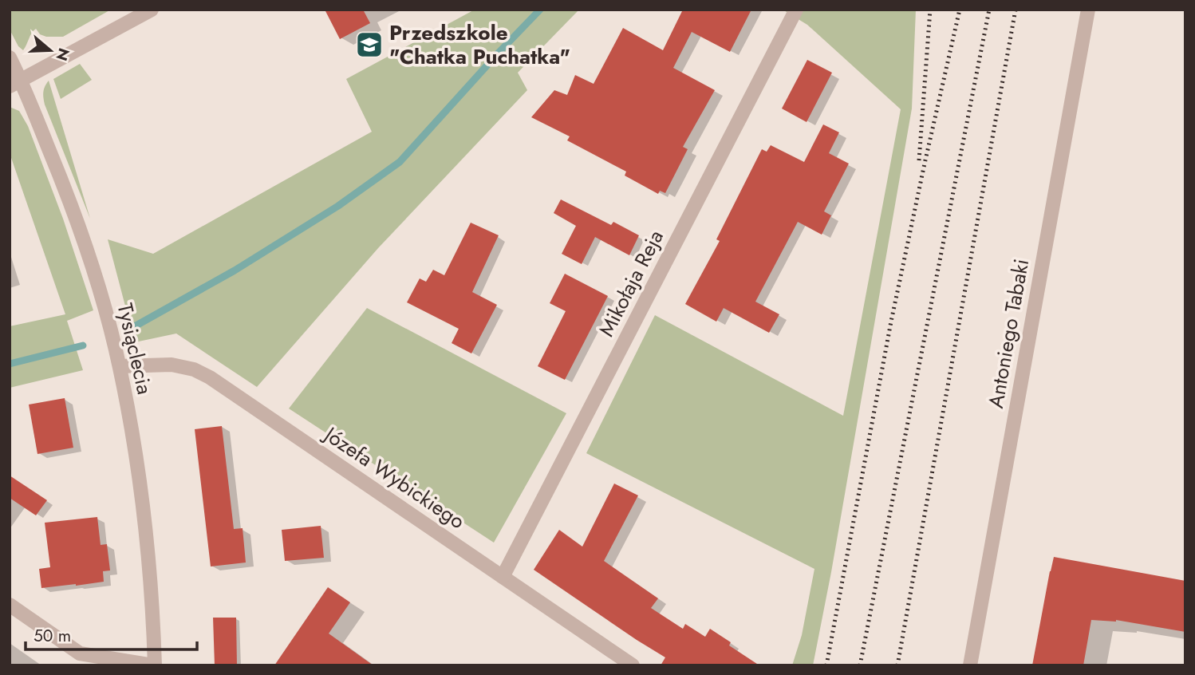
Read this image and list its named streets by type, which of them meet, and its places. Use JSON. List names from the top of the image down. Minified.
{"streets":{"street":["Mikołaja Reja","Antoniego Tabaki","Tysiąclecia","Józefa Wybickiego"]},"crossings":[["Mikołaja Reja","Józefa Wybickiego"],["Tysiąclecia","Józefa Wybickiego"]],"places":{"school or university":["Przedszkole \"Chatka Puchatka\""]},"scale_bar":"50 m","north":"right"}
